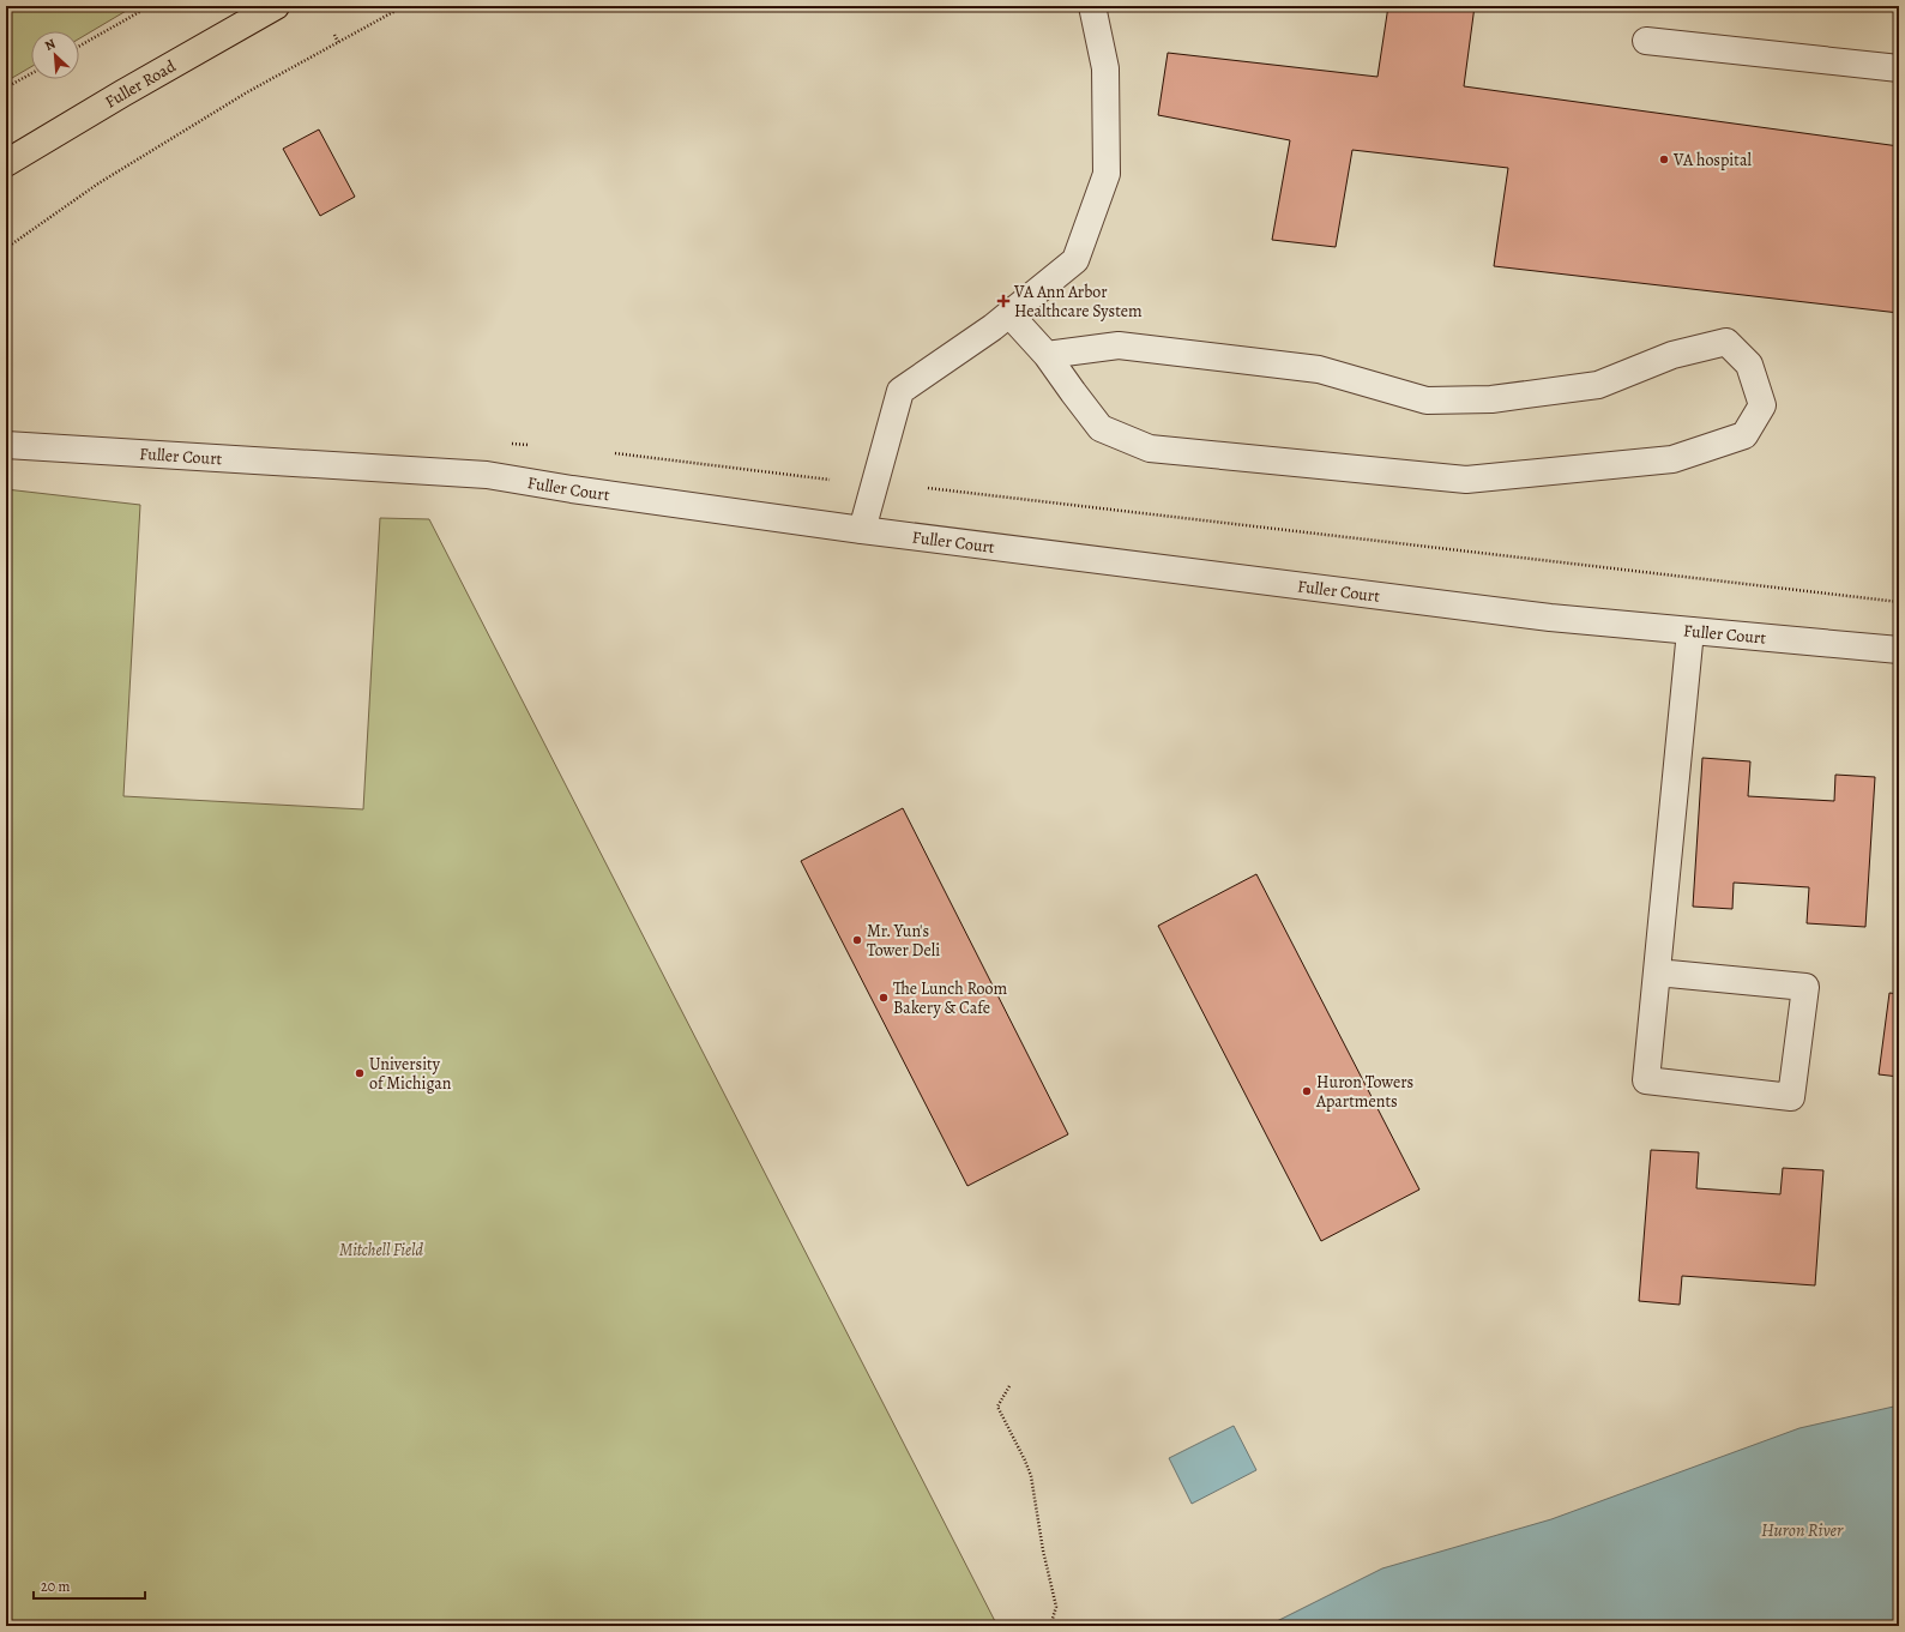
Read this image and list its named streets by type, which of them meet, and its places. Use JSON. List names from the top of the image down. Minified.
{"streets":{"main road":["Fuller Road"],"street":["Fuller Court"]},"water":["Huron River"],"parks":["Mitchell Field"],"places":{"other":["VA hospital","Mr. Yun's Tower Deli","The Lunch Room Bakery & Cafe","University of Michigan","Huron Towers Apartments"],"health":["VA Ann Arbor Healthcare System"]},"scale_bar":"20 m","north":"top left"}
